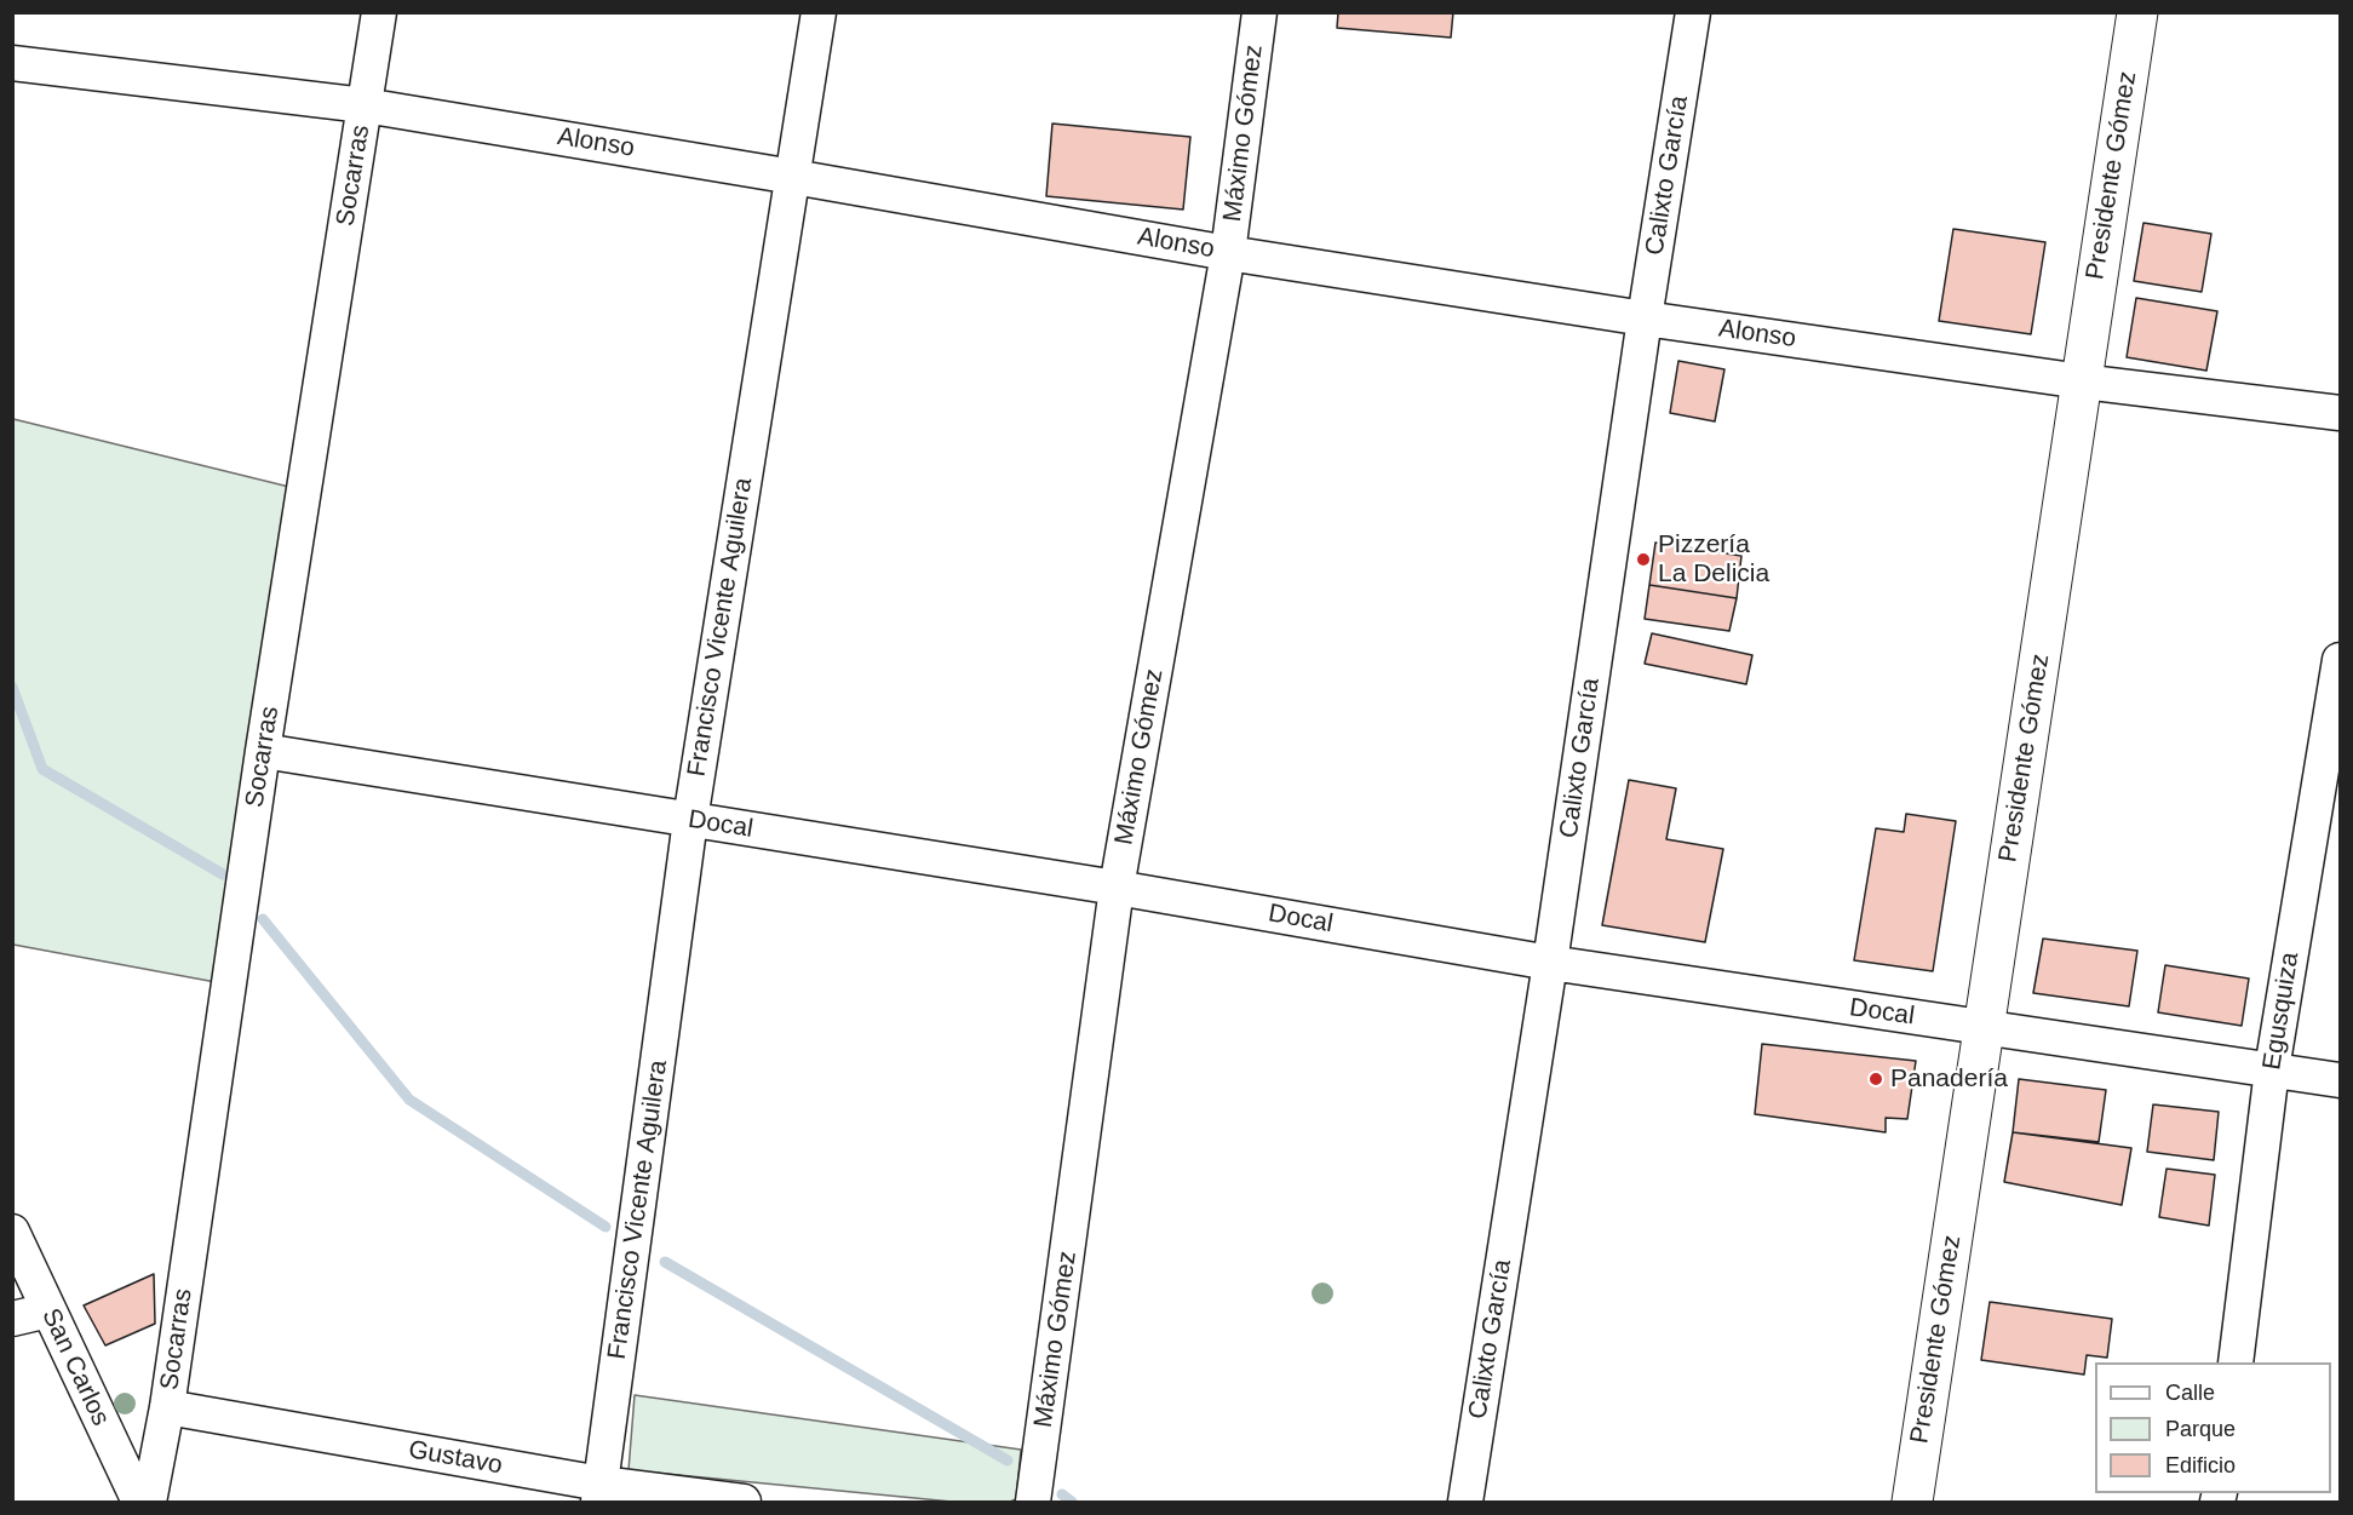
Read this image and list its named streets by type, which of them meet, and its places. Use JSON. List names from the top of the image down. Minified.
{"streets":{"main road":["Presidente Gómez"],"street":["Máximo Gómez","Alonso","Socarras","Calixto García","Francisco Vicente Aguilera","Docal","Egusquiza","San Carlos","Gustavo"]},"crossings":[["Máximo Gómez","Alonso"],["Máximo Gómez","Docal"],["Alonso","Socarras"],["Alonso","Calixto García"],["Alonso","Presidente Gómez"],["Alonso","Francisco Vicente Aguilera"],["Socarras","Docal"],["Socarras","Gustavo"],["Calixto García","Docal"],["Presidente Gómez","Docal"],["Francisco Vicente Aguilera","Docal"],["Francisco Vicente Aguilera","Gustavo"],["Docal","Egusquiza"]],"places":["Pizzería La Delicia","Panadería"],"legend":["Calle","Parque","Edificio"]}
